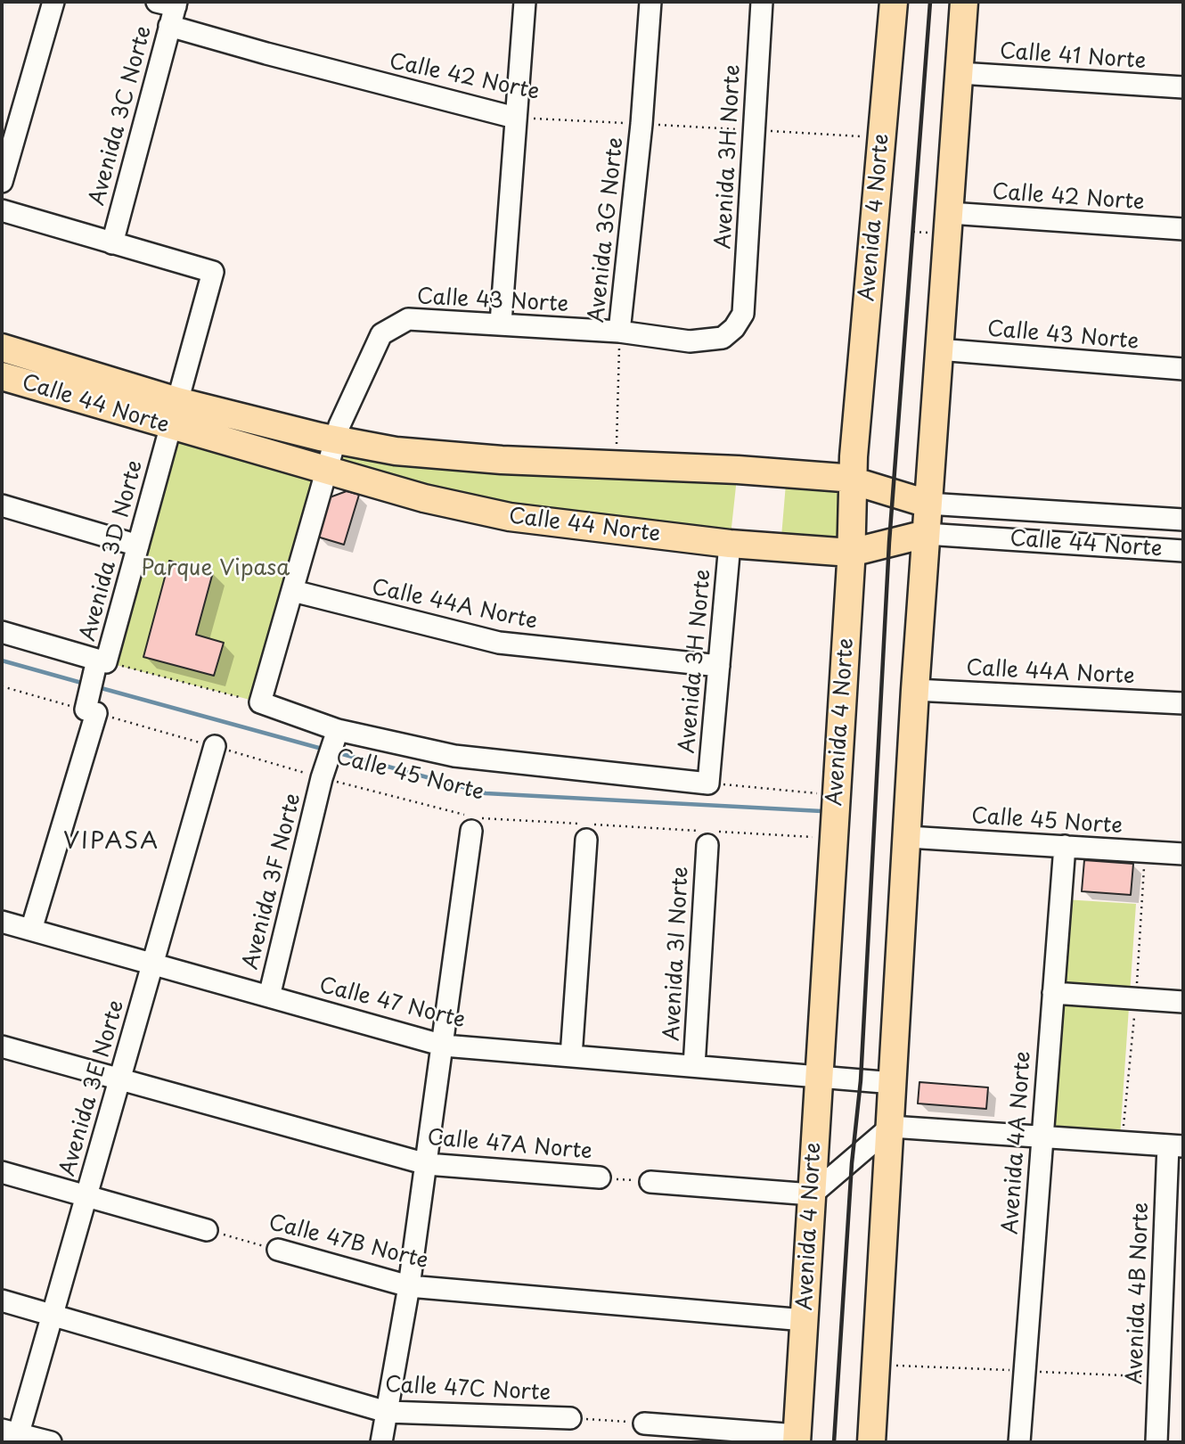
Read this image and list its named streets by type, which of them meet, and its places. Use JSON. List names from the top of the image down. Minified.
{"streets":{"main road":["Avenida 4 Norte","Calle 44 Norte"],"street":["Calle 41 Norte","Calle 42 Norte","Avenida 3C Norte","Avenida 3H Norte","Avenida 3G Norte","Calle 43 Norte","Avenida 3D Norte","Calle 44A Norte","Calle 45 Norte","Avenida 3F Norte","Avenida 3I Norte","Calle 47 Norte","Avenida 3E Norte","Avenida 4A Norte","Calle 47A Norte","Calle 47B Norte","Avenida 4B Norte","Calle 47C Norte"]},"crossings":[["Calle 42 Norte","Avenida 3C Norte"],["Calle 42 Norte","Avenida 3H Norte"],["Calle 42 Norte","Avenida 3G Norte"],["Avenida 3C Norte","Avenida 3D Norte"],["Avenida 3H Norte","Calle 43 Norte"],["Avenida 3H Norte","Calle 44 Norte"],["Avenida 3H Norte","Calle 44A Norte"],["Avenida 3H Norte","Calle 45 Norte"],["Avenida 4 Norte","Calle 44 Norte"],["Avenida 4 Norte","Calle 47 Norte"],["Avenida 4 Norte","Calle 47B Norte"],["Avenida 3G Norte","Calle 43 Norte"],["Avenida 3G Norte","Calle 44 Norte"],["Calle 43 Norte","Calle 44 Norte"],["Calle 44 Norte","Avenida 3D Norte"],["Avenida 3D Norte","Calle 45 Norte"],["Avenida 3D Norte","Calle 47 Norte"],["Calle 45 Norte","Avenida 3F Norte"],["Calle 45 Norte","Avenida 3E Norte"],["Calle 45 Norte","Avenida 4A Norte"],["Avenida 3F Norte","Calle 47 Norte"],["Avenida 3I Norte","Calle 47 Norte"],["Calle 47 Norte","Avenida 3E Norte"],["Avenida 3E Norte","Calle 47A Norte"],["Avenida 3E Norte","Calle 47C Norte"]],"districts":["VIPASA"],"parks":["Parque Vipasa"]}
